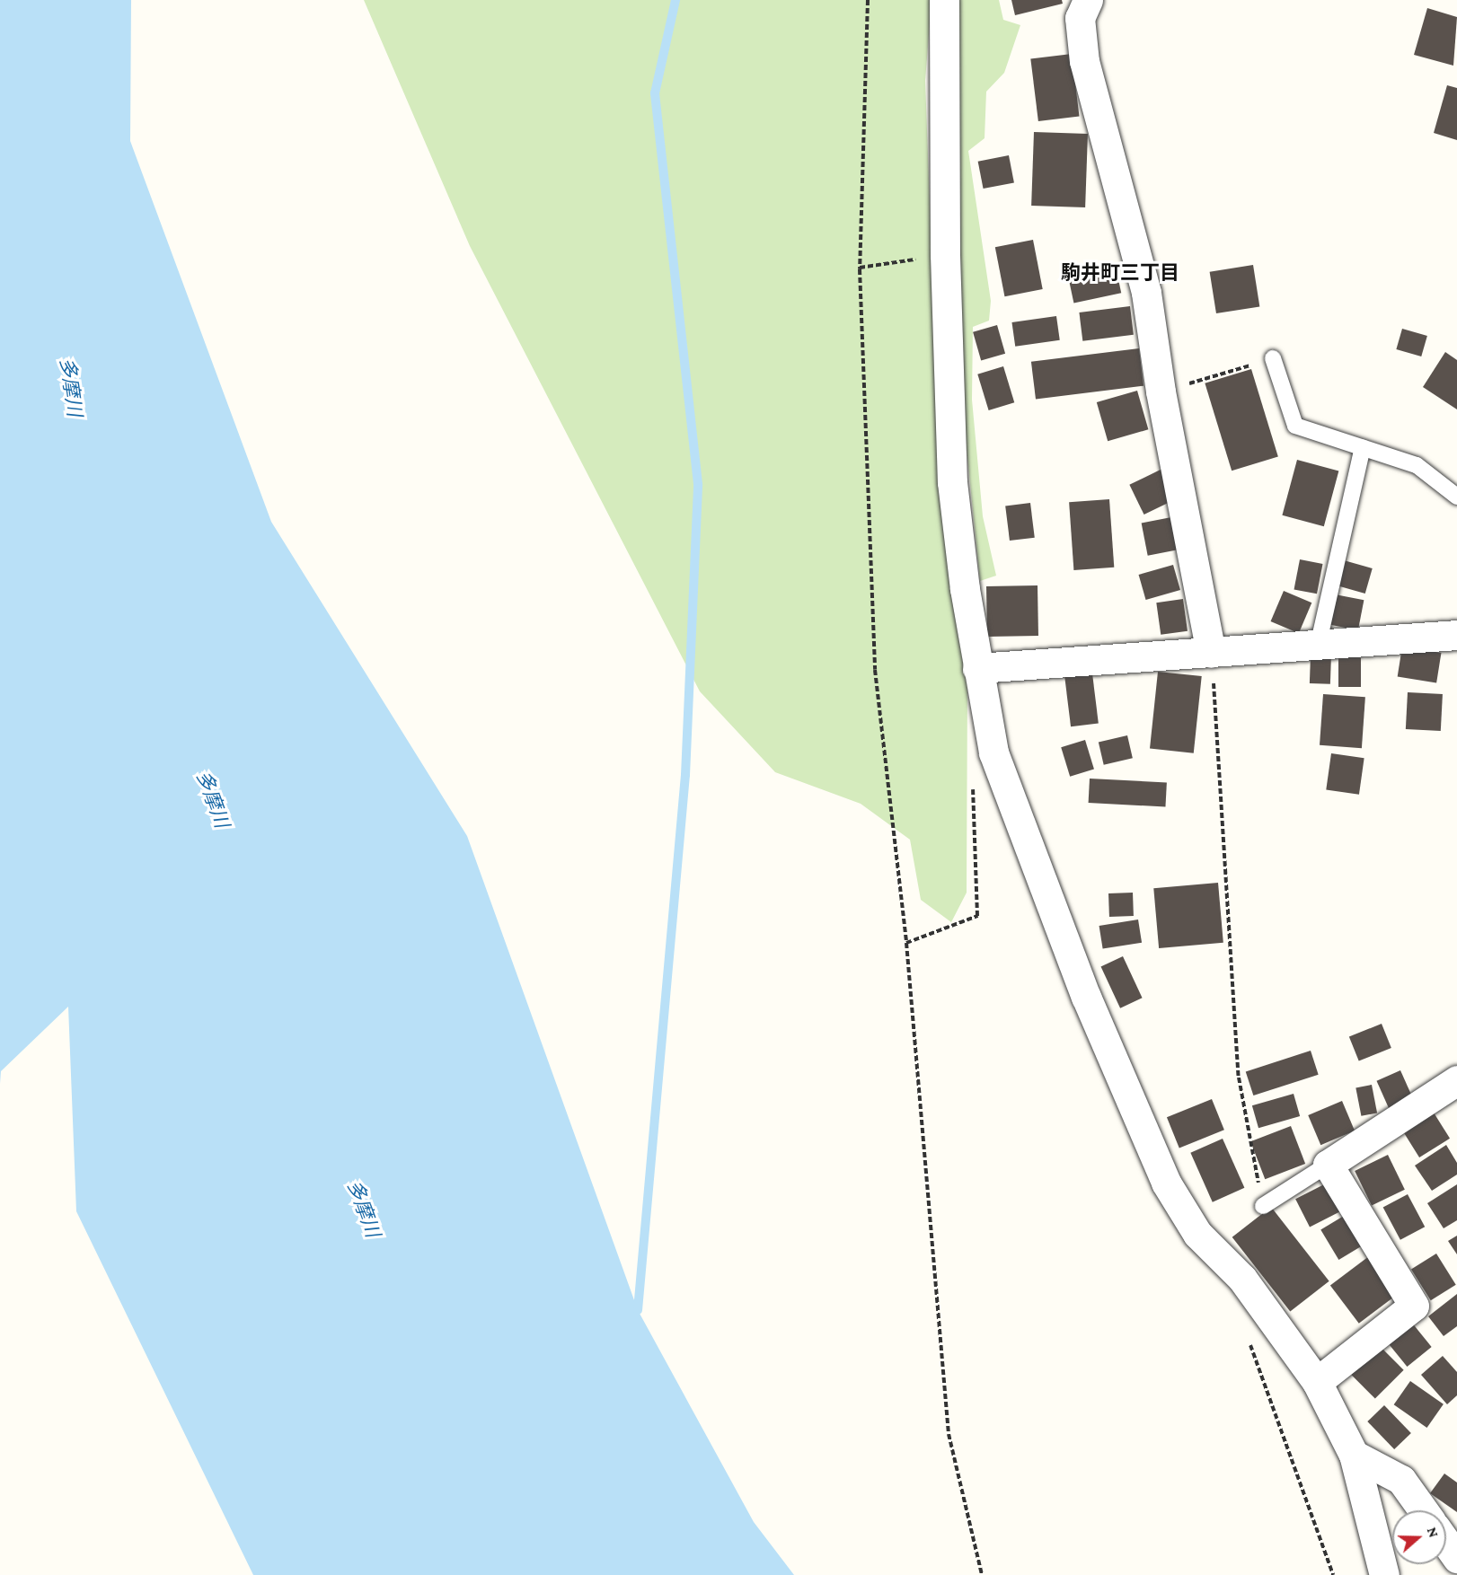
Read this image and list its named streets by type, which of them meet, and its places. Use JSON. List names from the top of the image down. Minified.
{"districts":["駒井町三丁目"],"water":["多摩川"],"north":"right"}
